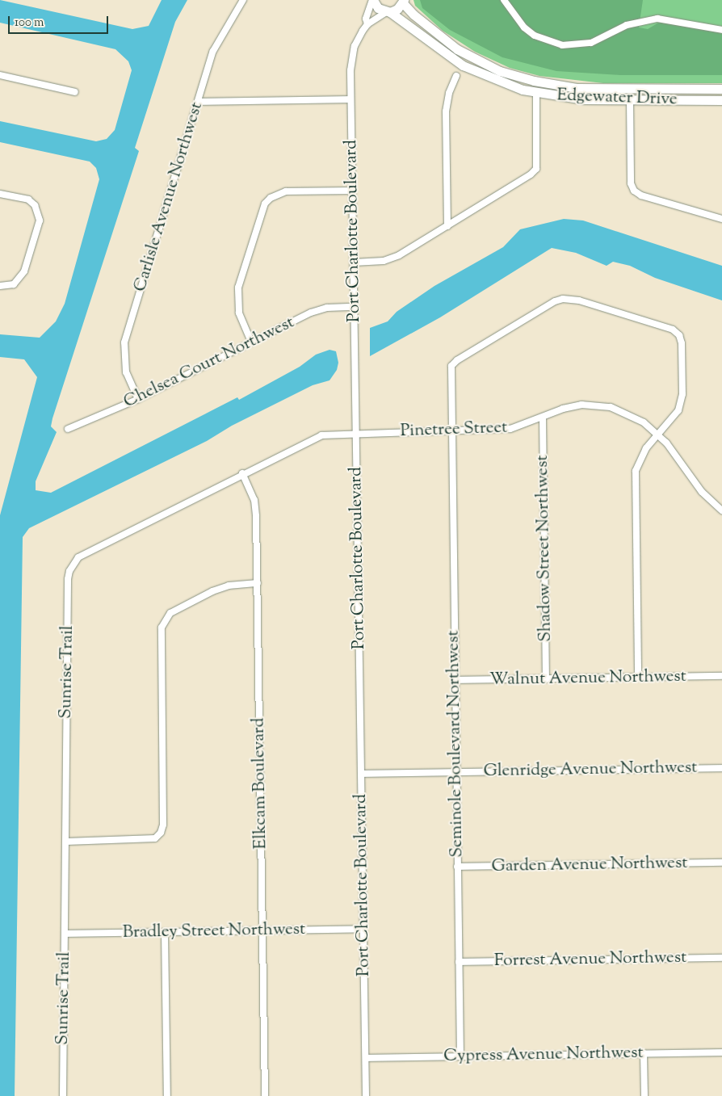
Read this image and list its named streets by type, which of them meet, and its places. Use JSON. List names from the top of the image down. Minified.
{"streets":{"street":["Edgewater Drive","Carlisle Avenue Northwest","Port Charlotte Boulevard","Chelsea Court Northwest","Pinetree Street","Shadow Street Northwest","Sunrise Trail","Walnut Avenue Northwest","Seminole Boulevard Northwest","Glenridge Avenue Northwest","Elkcam Boulevard","Garden Avenue Northwest","Bradley Street Northwest","Forrest Avenue Northwest","Cypress Avenue Northwest"]},"crossings":[["Edgewater Drive","Port Charlotte Boulevard"],["Carlisle Avenue Northwest","Chelsea Court Northwest"],["Port Charlotte Boulevard","Chelsea Court Northwest"],["Port Charlotte Boulevard","Pinetree Street"],["Port Charlotte Boulevard","Sunrise Trail"],["Port Charlotte Boulevard","Glenridge Avenue Northwest"],["Port Charlotte Boulevard","Bradley Street Northwest"],["Port Charlotte Boulevard","Cypress Avenue Northwest"],["Pinetree Street","Shadow Street Northwest"],["Pinetree Street","Sunrise Trail"],["Pinetree Street","Seminole Boulevard Northwest"],["Shadow Street Northwest","Walnut Avenue Northwest"],["Sunrise Trail","Elkcam Boulevard"],["Sunrise Trail","Bradley Street Northwest"],["Walnut Avenue Northwest","Seminole Boulevard Northwest"],["Seminole Boulevard Northwest","Glenridge Avenue Northwest"],["Seminole Boulevard Northwest","Garden Avenue Northwest"],["Seminole Boulevard Northwest","Forrest Avenue Northwest"],["Seminole Boulevard Northwest","Cypress Avenue Northwest"],["Elkcam Boulevard","Bradley Street Northwest"]],"scale_bar":"100 m"}
